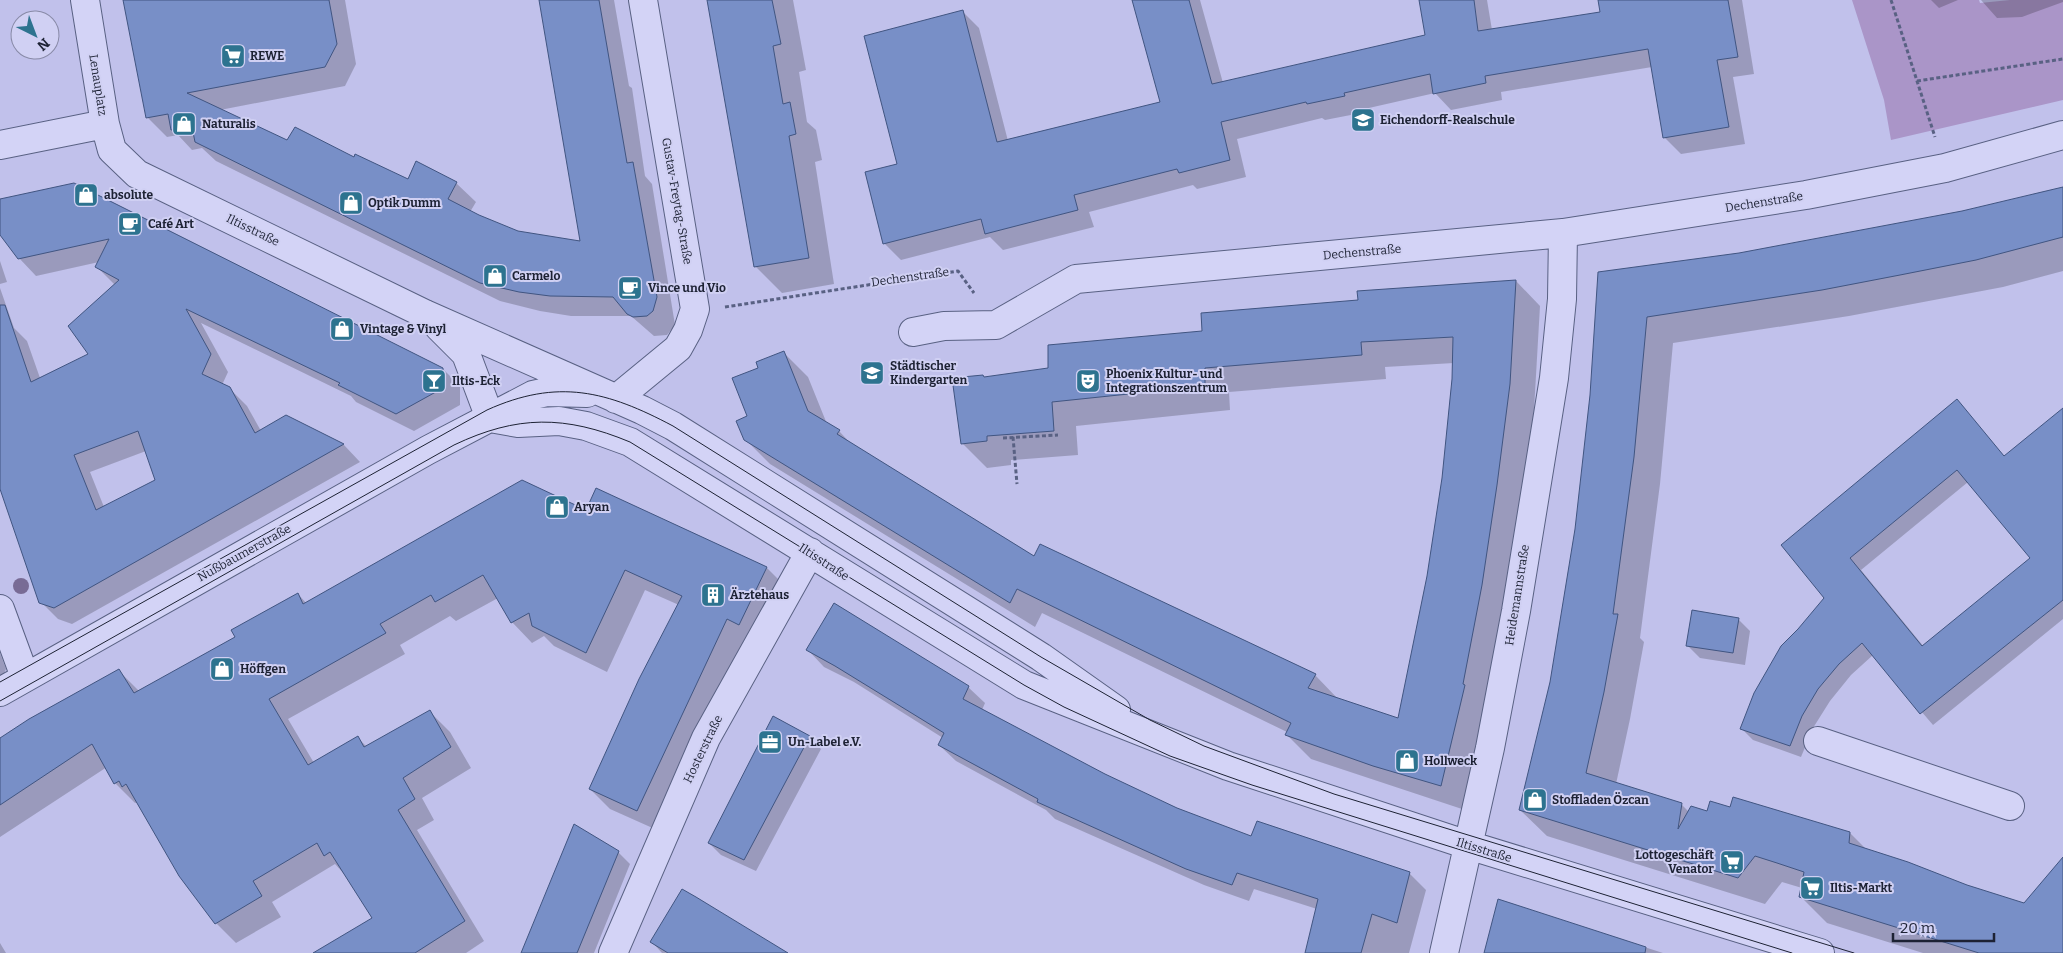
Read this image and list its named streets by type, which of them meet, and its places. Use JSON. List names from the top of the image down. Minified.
{"streets":{"street":["Lenauplatz","Gustav-Freytag-Straße","Dechenstraße","Iltisstraße","Nußbaumerstraße","Heidemannstraße","Hosterstraße"]},"crossings":[["Lenauplatz","Iltisstraße"],["Gustav-Freytag-Straße","Dechenstraße"],["Dechenstraße","Heidemannstraße"],["Iltisstraße","Nußbaumerstraße"],["Iltisstraße","Heidemannstraße"],["Iltisstraße","Hosterstraße"]],"places":{"supermarket":["REWE","Lottogeschäft Venator","Iltis-Markt"],"school or university":["Eichendorff-Realschule","Städtischer Kindergarten"],"shop":["Naturalis","absolute","Optik Dumm","Carmelo","Vintage & Vinyl","Aryan","Höffgen","Hollweck","Stoffladen Özcan"],"cafe":["Café Art","Vince und Vio"],"bar":["Iltis-Eck"],"theatre":["Phoenix Kultur- und Integrationszentrum"],"building":["Ärztehaus"],"office":["Un-Label e.V."]},"scale_bar":"20 m","north":"bottom right"}
